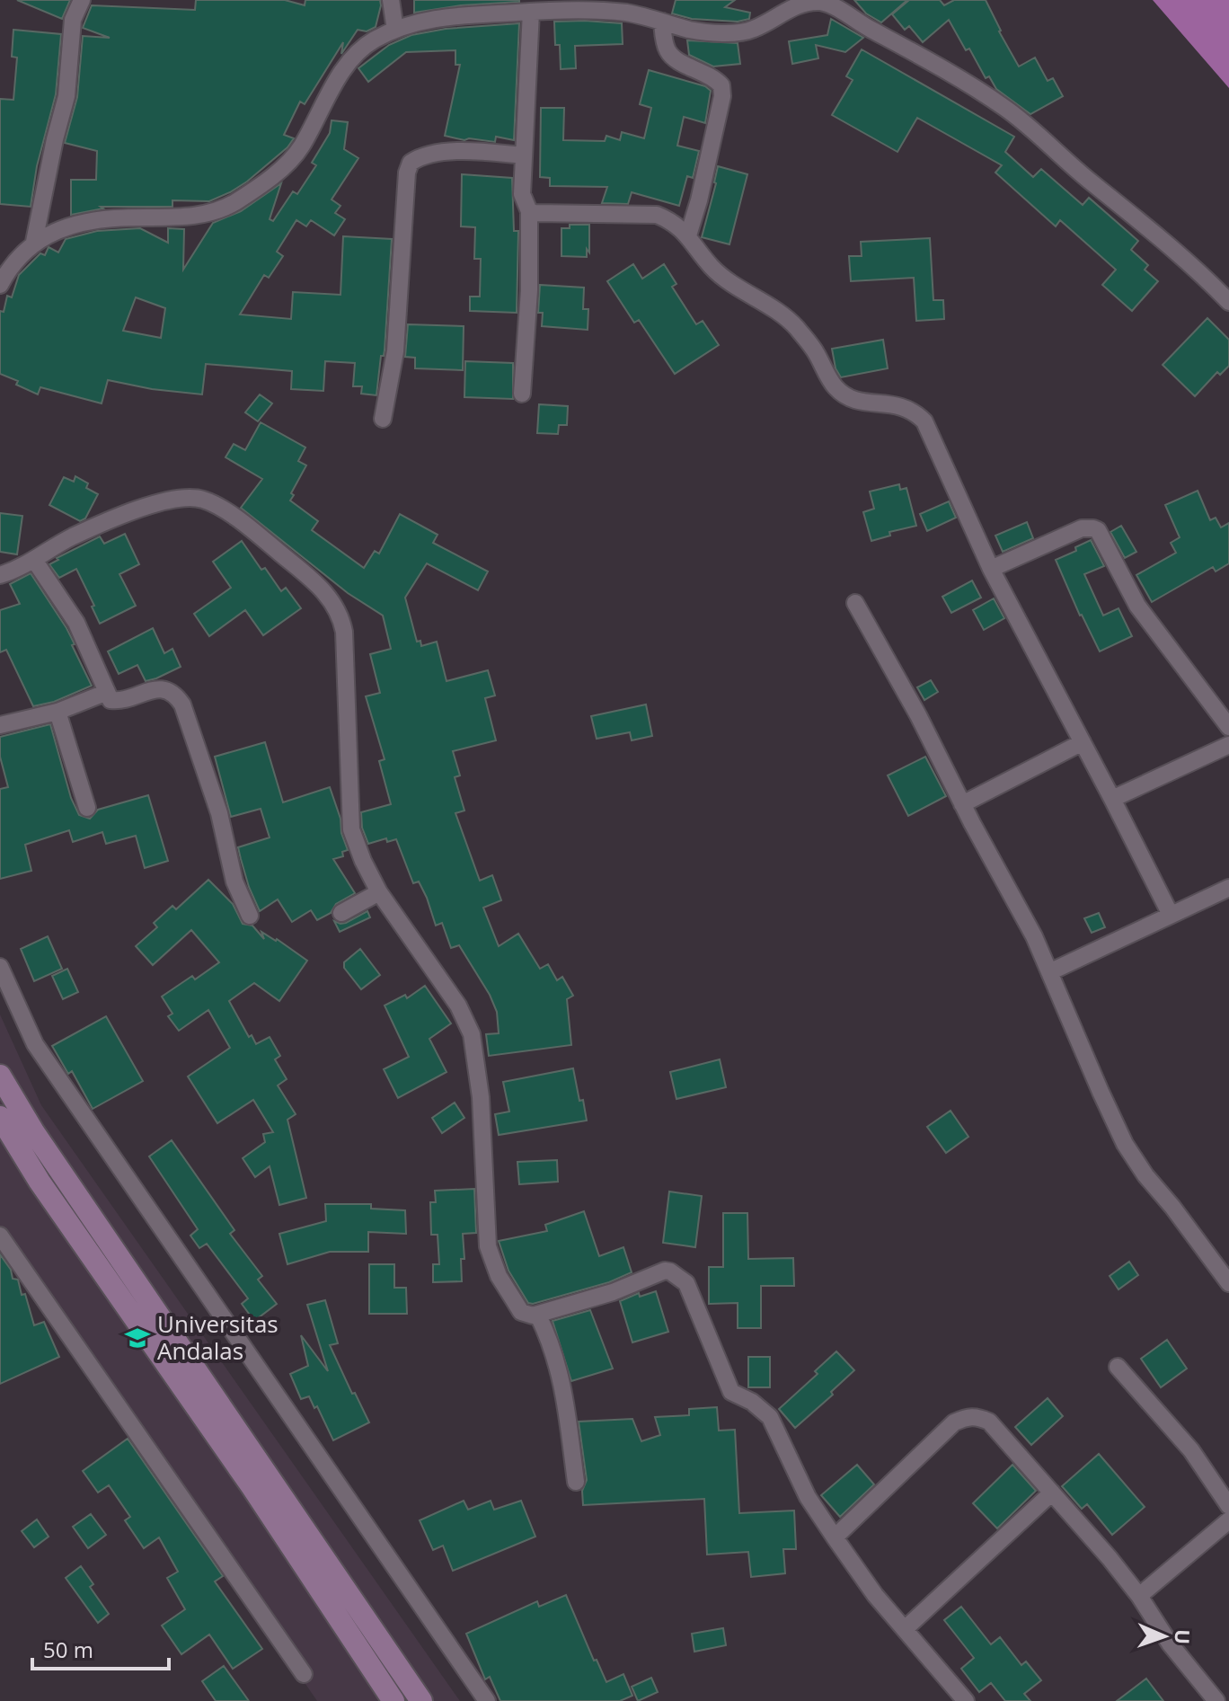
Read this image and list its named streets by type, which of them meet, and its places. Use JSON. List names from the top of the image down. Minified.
{"places":{"school or university":["Universitas Andalas"]},"scale_bar":"50 m","north":"right"}
